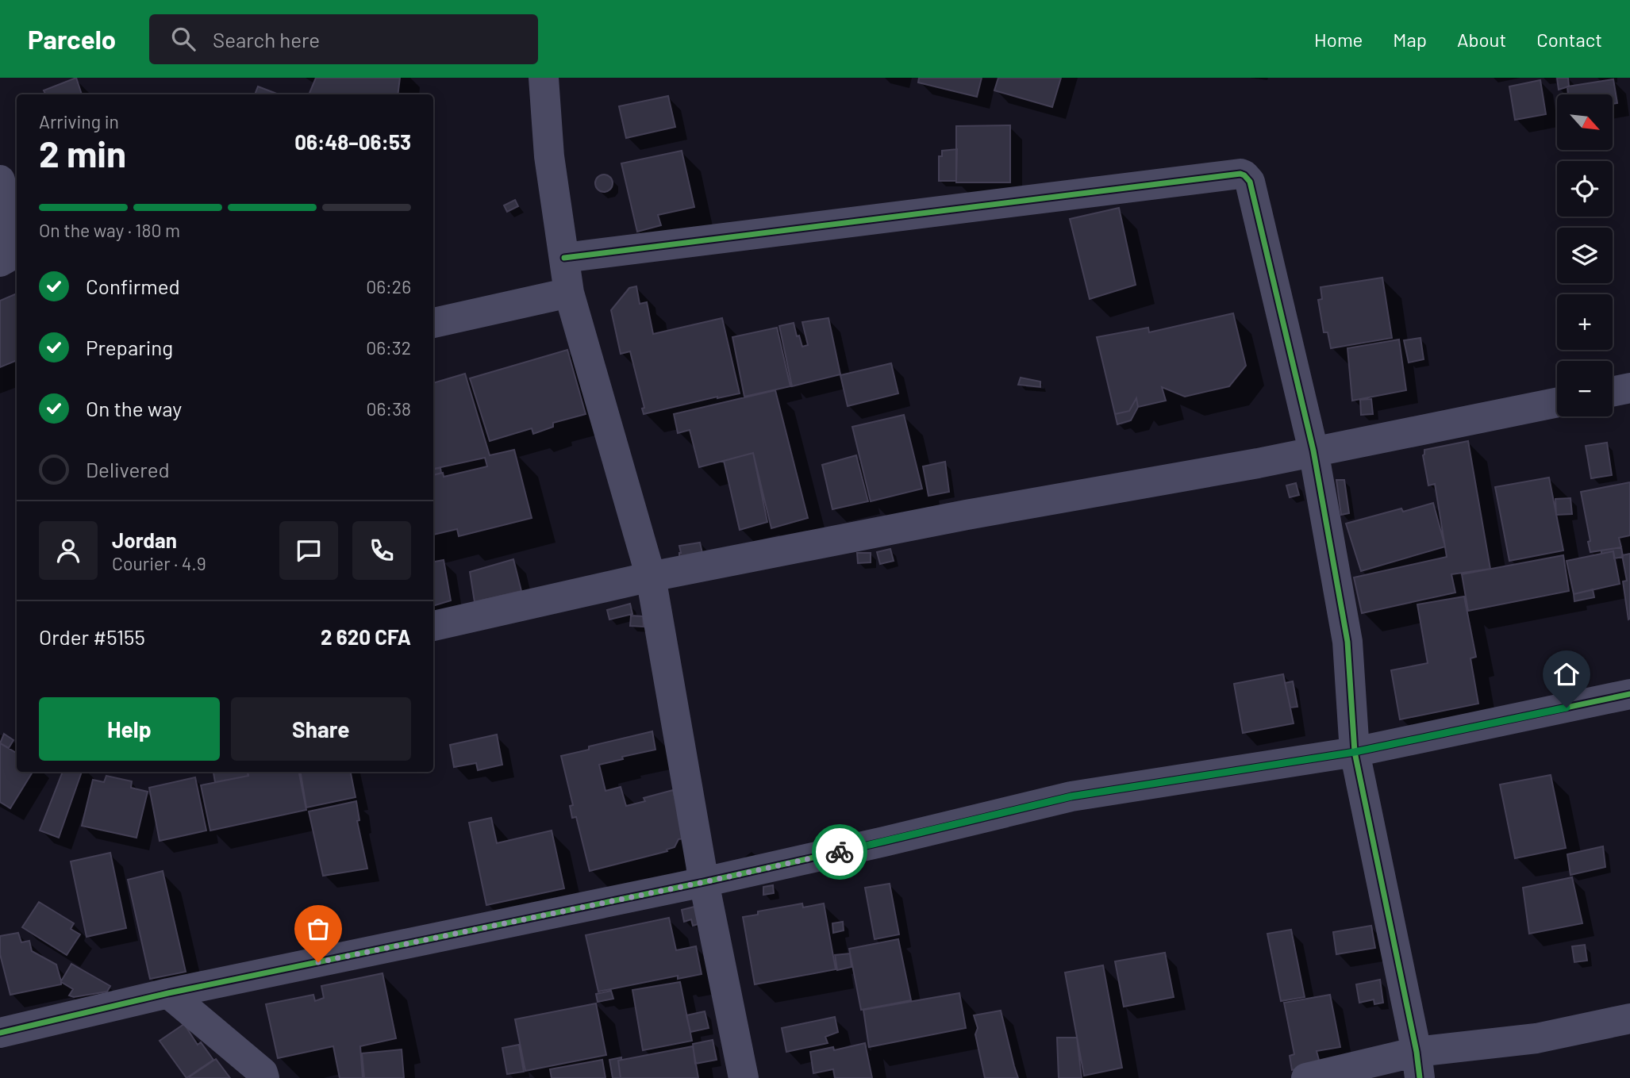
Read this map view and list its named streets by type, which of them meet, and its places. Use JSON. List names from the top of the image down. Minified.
{"north":"bottom right","page":{"header":"Parcelo","search":"Search here","nav":["Home","Map","About","Contact"],"map_buttons":["+","−"],"heading":["2 min","Arriving in","06:48–06:53"],"panel":["Jordan","Courier · 4.9","Order #5155","2 620 CFA"],"bar":"On the way · 180 m","list":[["Confirmed","06:26"],["Preparing","06:32"],["On the way","06:38"],"Delivered"],"buttons":["Help","Share"]}}
